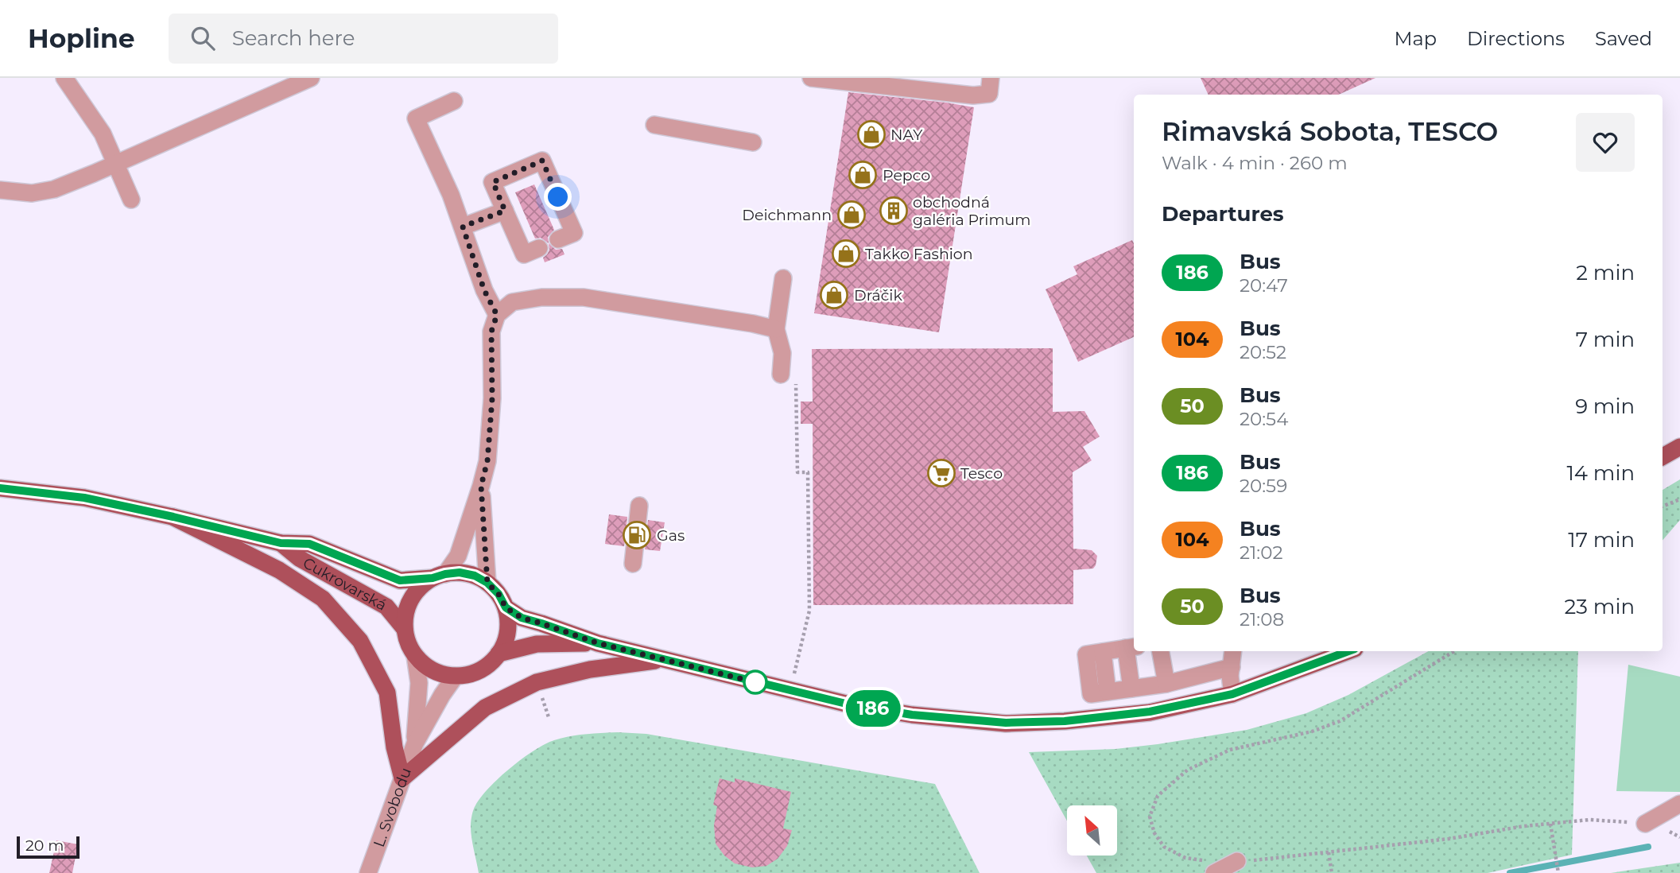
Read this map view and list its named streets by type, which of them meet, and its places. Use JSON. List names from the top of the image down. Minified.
{"streets":{"main road":["Cukrovarská"],"street":["L. Svobodu"]},"places":{"shop":["NAY","Pepco","Deichmann","Takko Fashion","Dráčik"],"building":["obchodná galéria Primum"],"supermarket":["Tesco"],"fuel station":["Gas"]},"lines":["bus line 186"],"scale_bar":"20 m","north":"top left","page":{"header":"Hopline","search":"Search here","nav":["Map","Directions","Saved"],"on_map":"186","heading":[["Rimavská Sobota, TESCO","Walk · 4 min · 260 m"],"Departures"],"list":[{"mark":"186","name":"Bus","note":"20:47","value":"2 min"},{"mark":"104","name":"Bus","note":"20:52","value":"7 min"},{"mark":"50","name":"Bus","note":"20:54","value":"9 min"},{"mark":"186","name":"Bus","note":"20:59","value":"14 min"},{"mark":"104","name":"Bus","note":"21:02","value":"17 min"},{"mark":"50","name":"Bus","note":"21:08","value":"23 min"}],"scale":"20 m"}}
